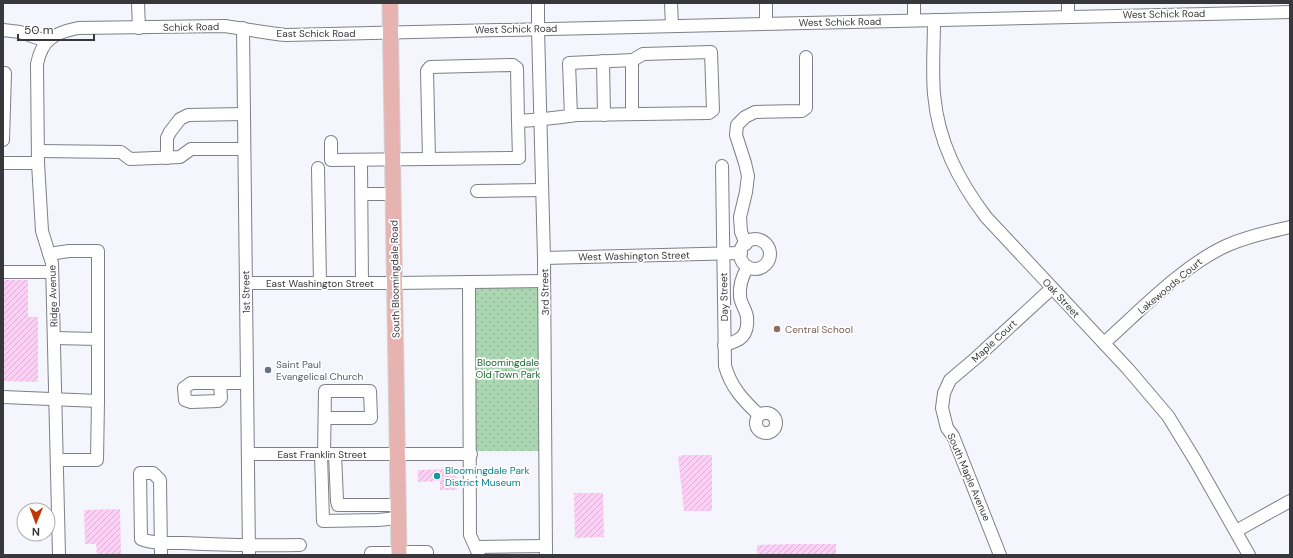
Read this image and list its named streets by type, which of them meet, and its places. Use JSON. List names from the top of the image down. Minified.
{"streets":{"main road":["South Bloomingdale Road"],"street":["West Schick Road","Schick Road","East Schick Road","West Washington Street","East Washington Street","Lakewoods Court","1st Street","3rd Street","Ridge Avenue","Day Street","Oak Street","Maple Court","East Franklin Street","South Maple Avenue"]},"crossings":[["West Schick Road","East Schick Road"],["West Schick Road","South Bloomingdale Road"],["West Schick Road","3rd Street"],["West Schick Road","Oak Street"],["Schick Road","East Schick Road"],["Schick Road","1st Street"],["Schick Road","Ridge Avenue"],["East Schick Road","South Bloomingdale Road"],["East Schick Road","1st Street"],["West Washington Street","3rd Street"],["West Washington Street","Day Street"],["South Bloomingdale Road","East Washington Street"],["South Bloomingdale Road","East Franklin Street"],["East Washington Street","1st Street"],["Lakewoods Court","Oak Street"],["1st Street","East Franklin Street"],["Oak Street","Maple Court"],["Maple Court","South Maple Avenue"]],"parks":["Bloomingdale Old Town Park"],"places":["Central School","Saint Paul Evangelical Church","Bloomingdale Park District Museum"],"scale_bar":"50 m","north":"bottom"}
